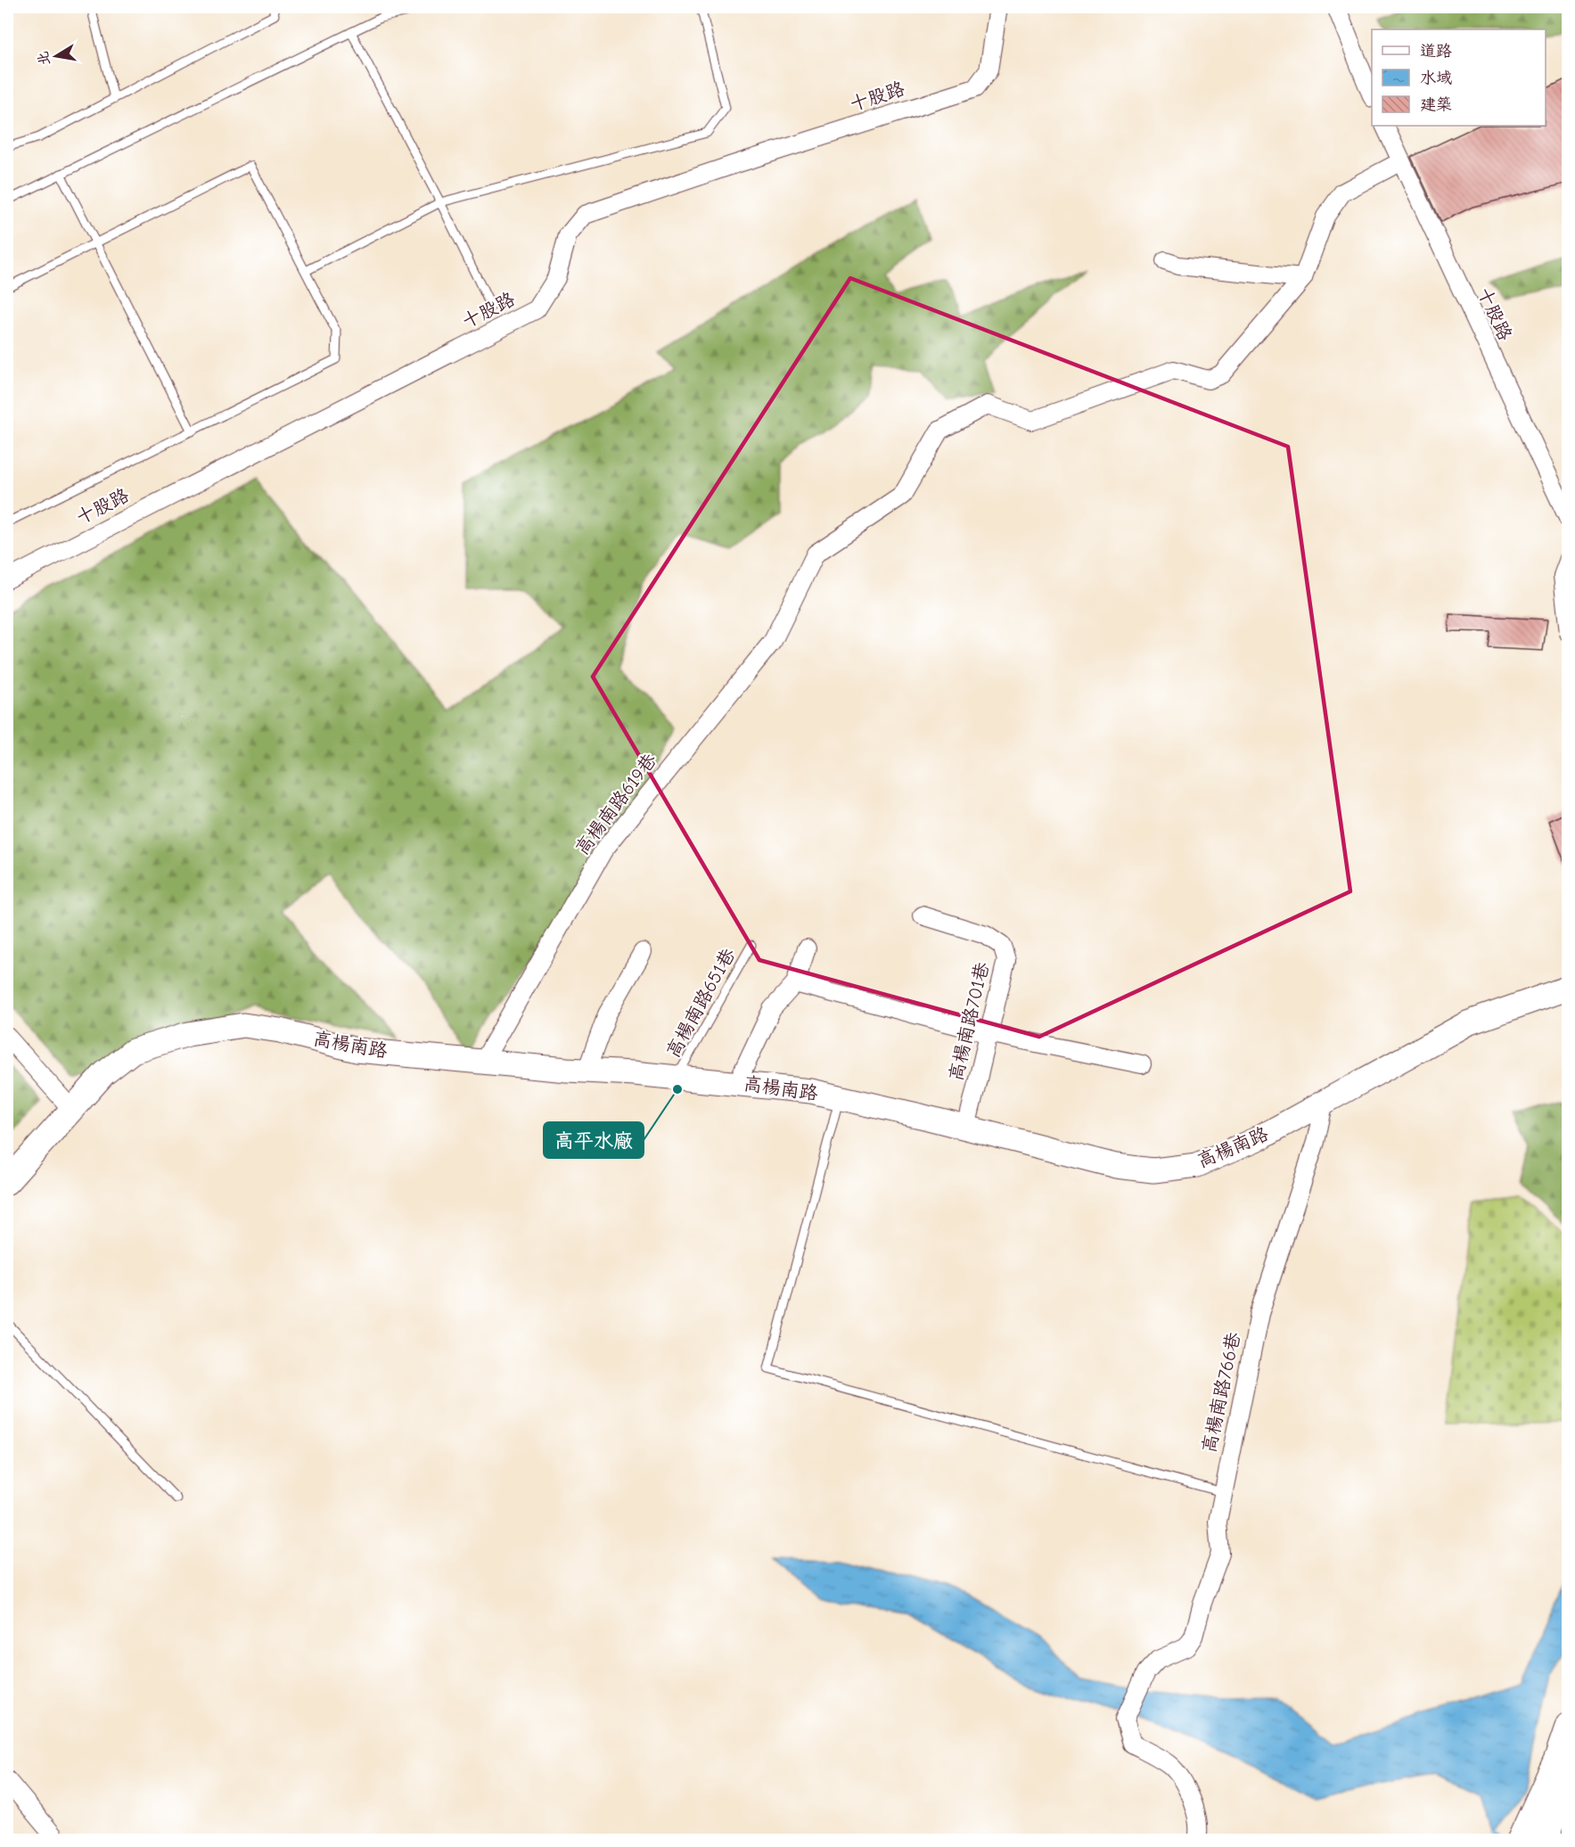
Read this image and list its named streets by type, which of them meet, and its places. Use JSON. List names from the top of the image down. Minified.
{"streets":{"street":["十股路","高楊南路619巷","高楊南路701巷","高楊南路","高楊南路766巷"],"lane":["高楊南路651巷"]},"crossings":[["高楊南路619巷","高楊南路"],["高楊南路651巷","高楊南路"],["高楊南路701巷","高楊南路"],["高楊南路","高楊南路766巷"]],"places":["高平水廠"],"legend":["道路","水域","建築"],"north":"left"}
